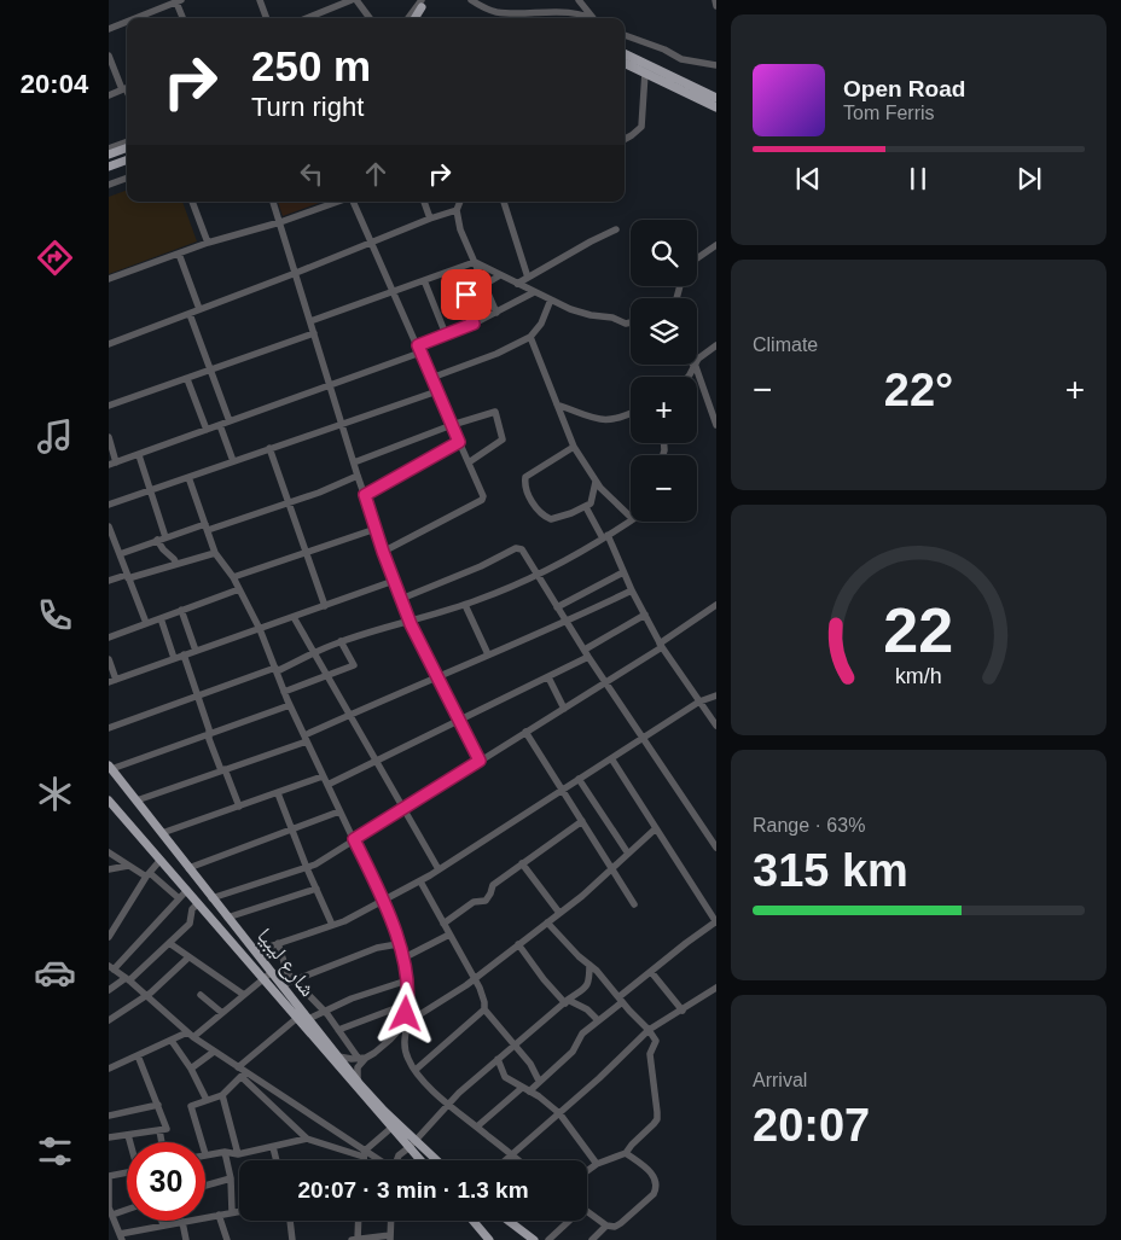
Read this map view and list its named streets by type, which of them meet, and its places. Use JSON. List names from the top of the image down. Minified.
{"streets":{"main road":["شارع ليبيا"]},"page":{"tabs":"20:04","turn":["250 m","Turn right"],"song":["Open Road","Tom Ferris"],"map_buttons":["+","−"],"tile":["Climate",["Range · 63%","315 km"],["Arrival","20:07"]],"heat":["−","22°","+"],"limit":"30","trip":"20:07 · 3 min · 1.3 km","gauge":["22","km/h"]}}
